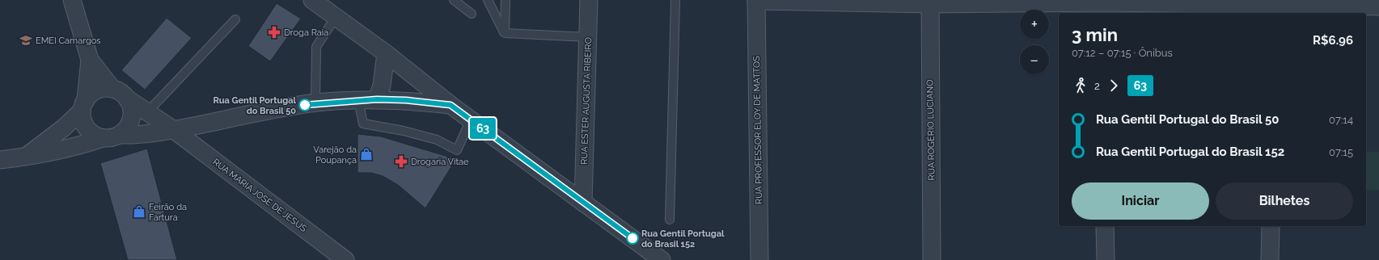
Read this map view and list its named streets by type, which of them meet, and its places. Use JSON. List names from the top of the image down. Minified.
{"streets":{"street":["RUA ESTER AUGUSTA RIBEIRO","RUA PROFESSOR ELOY DE MATTOS","RUA ROGÉRIO LUCIANO","RUA MARIA JOSÉ DE JESUS"]},"places":{"pharmacy":["Droga Raia","Drogaria Vitae"],"school or university":["EMEI Camargos"],"other":["Rua Gentil Portugal do Brasil 50","Rua Gentil Portugal do Brasil 152"],"shop":["Varejão da Poupança","Feirão da Fartura"]},"lines":["bus line 63"],"page":{"on_map":"63","map_buttons":["+","−"],"heading":["3 min","07:12 – 07:15 · Ônibus","R$6.96"],"legs":["2","63"],"list":[{"name":"Rua Gentil Portugal do Brasil 50","value":"07:14"},{"name":"Rua Gentil Portugal do Brasil 152","value":"07:15"}],"buttons":["Iniciar","Bilhetes"]}}
